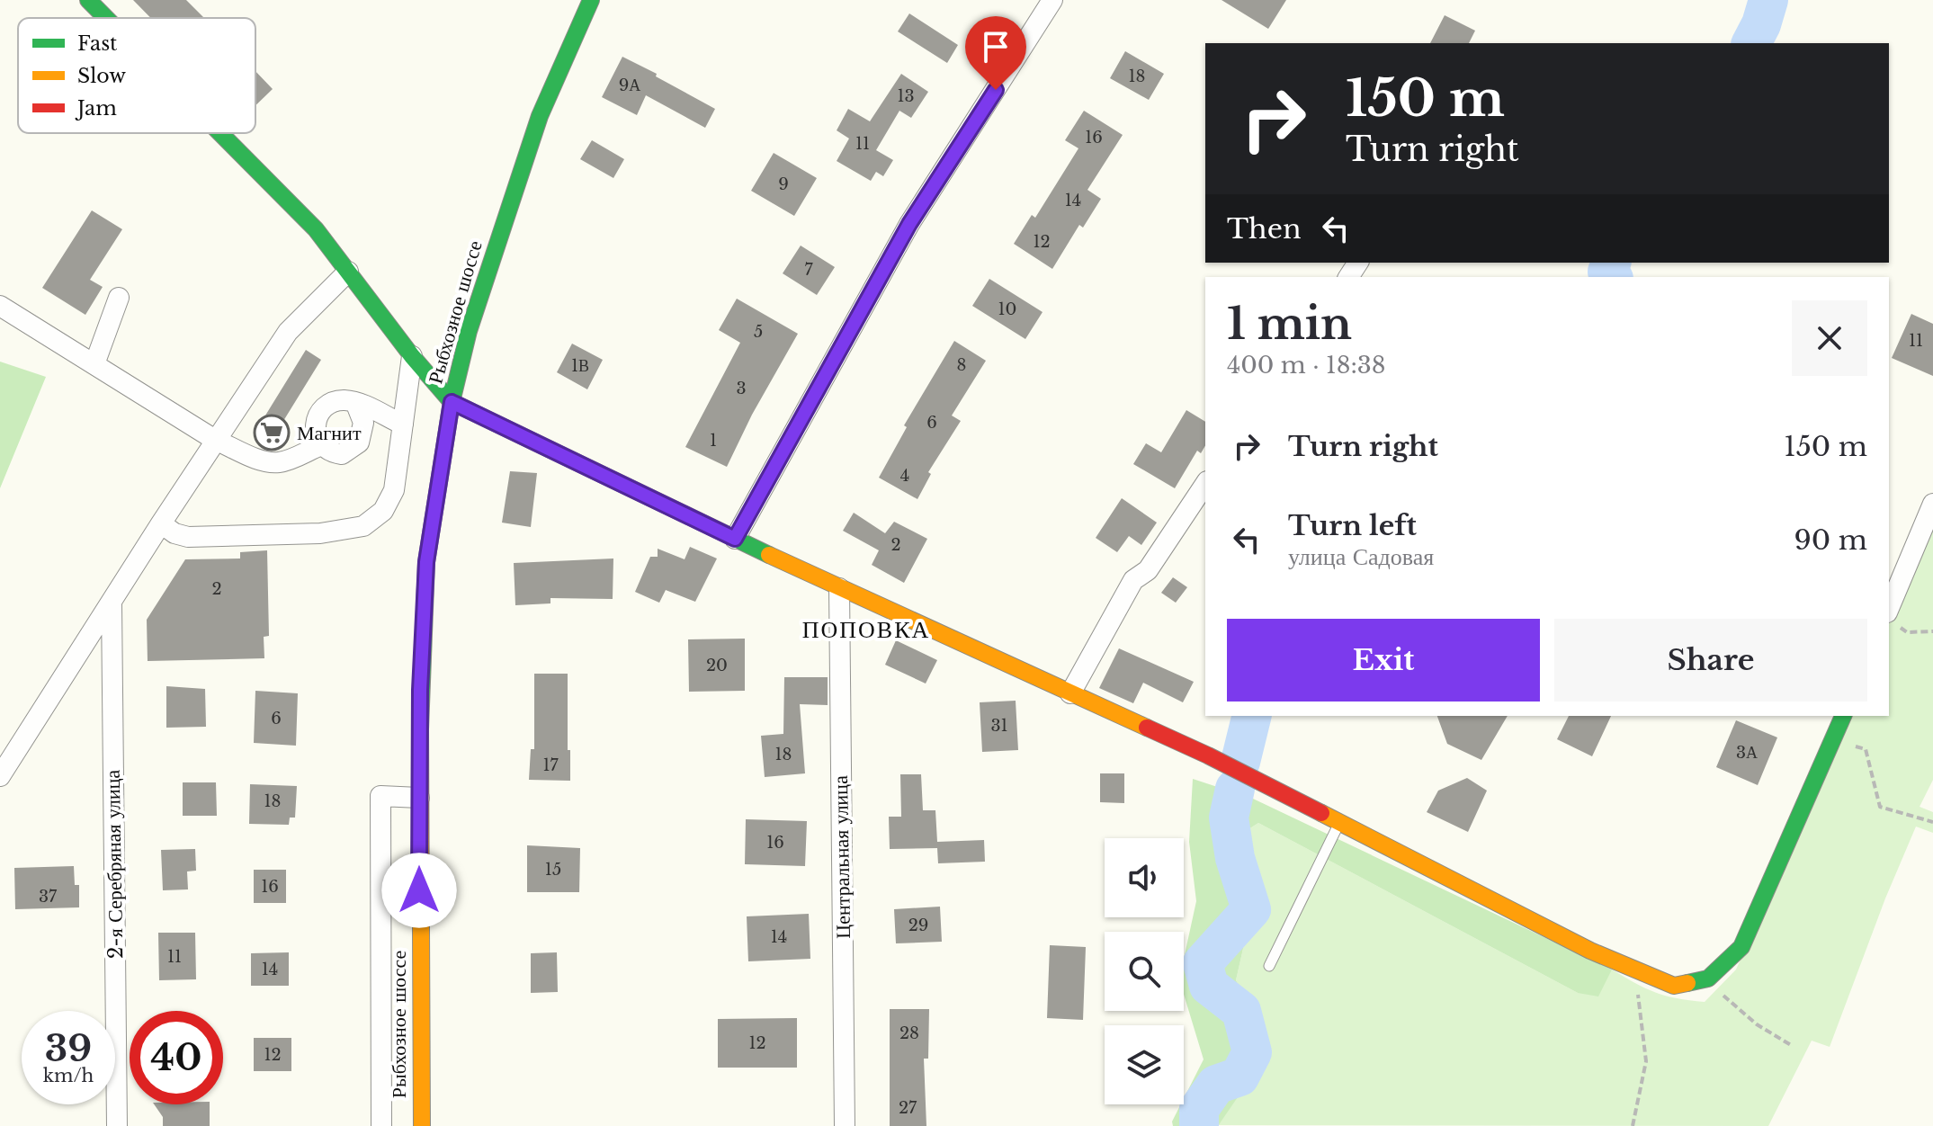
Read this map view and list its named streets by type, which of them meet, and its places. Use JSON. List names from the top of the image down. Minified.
{"streets":{"street":["Рыбхозное шоссе","Центральная улица","2-я Серебряная улица"]},"districts":["ПОПОВКА"],"places":{"supermarket":["Магнит"]},"house_numbers":["18","9А","13","16","11","9","14","12","7","10","5","11","8","1В","3","6","1","4","2","2","20","6","31","3А","18","17","18","16","15","16","37","29","14","11","14","28","12","12","27"],"legend":["Fast","Slow","Jam"],"page":{"turn":["150 m","Turn right"],"then":"Then","heading":["1 min","400 m · 18:38"],"list":[{"name":"Turn right","value":"150 m"},{"name":"Turn left","note":"улица Садовая","value":"90 m"}],"buttons":["Exit","Share"],"speed":"39 km/h","limit":"40"}}
